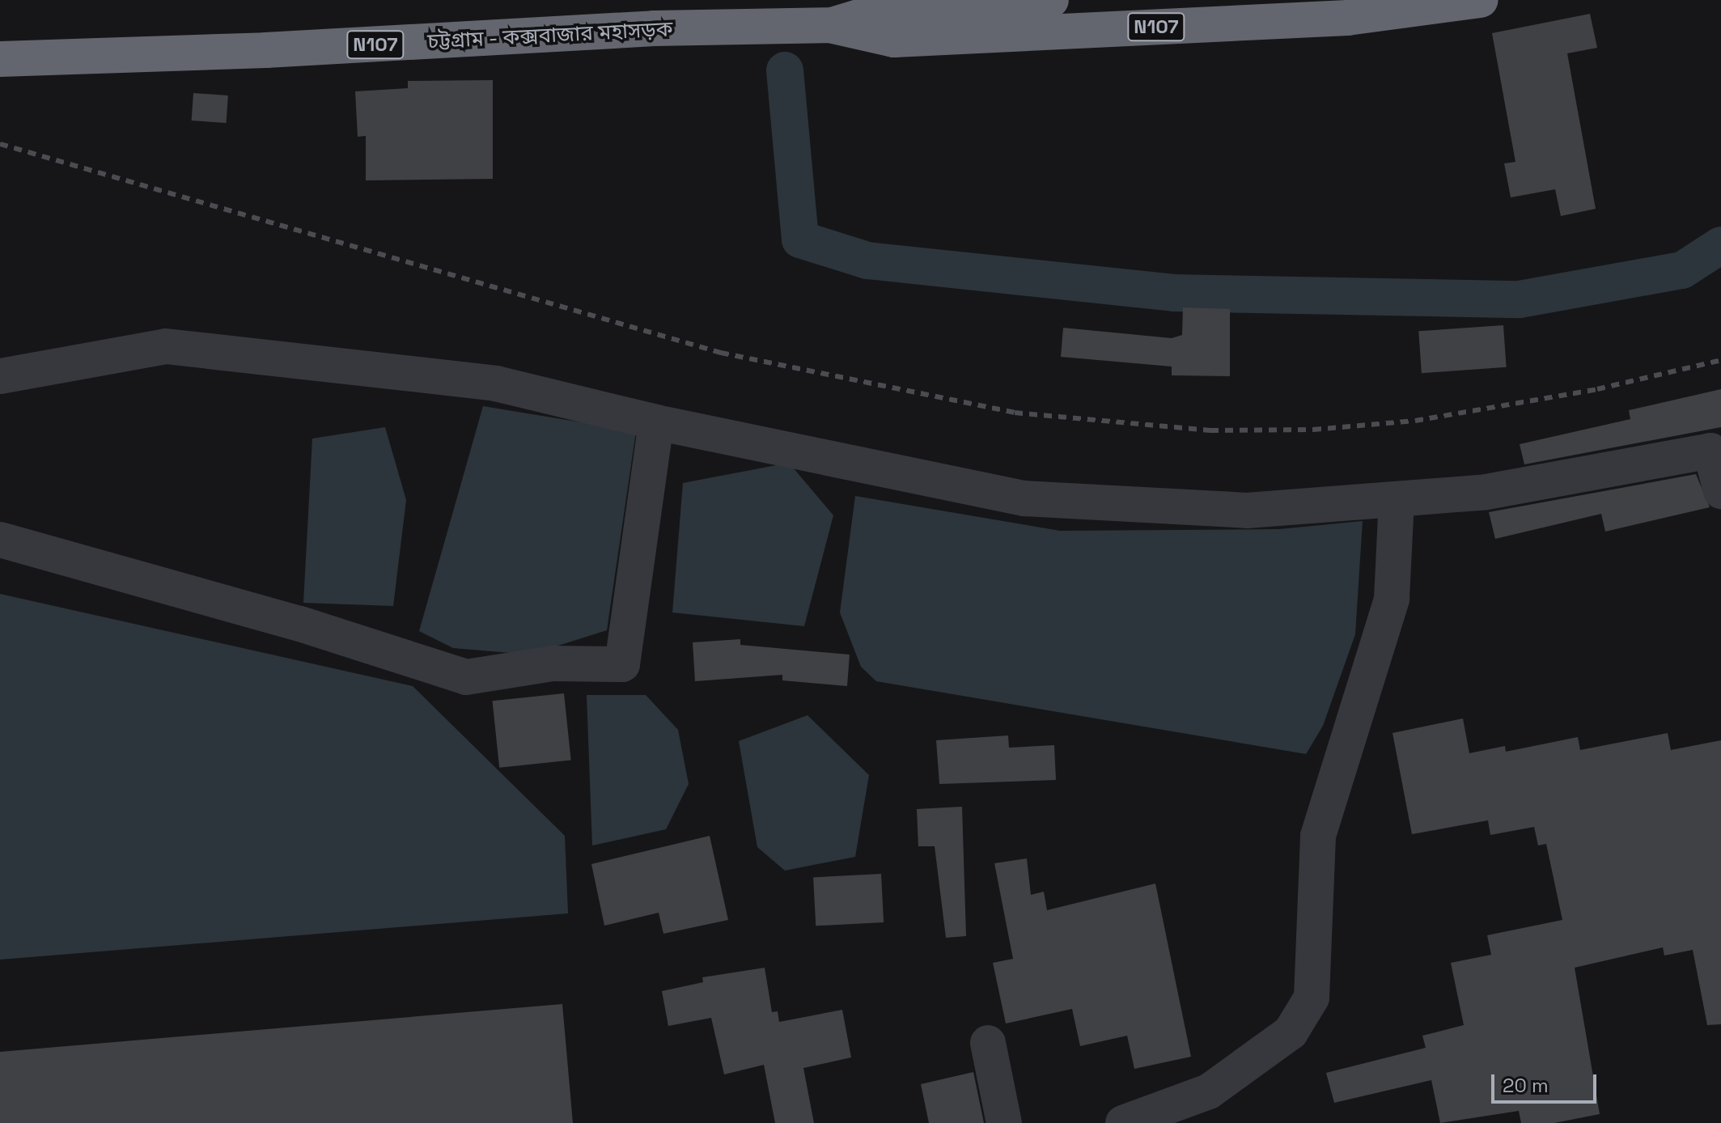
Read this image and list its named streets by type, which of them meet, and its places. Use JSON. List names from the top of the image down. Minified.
{"streets":{"highway":["N107","চট্টগ্রাম - কক্সবাজার মহাসড়ক"]},"crossings":[["N107","চট্টগ্রাম - কক্সবাজার মহাসড়ক"]],"scale_bar":"20 m"}
